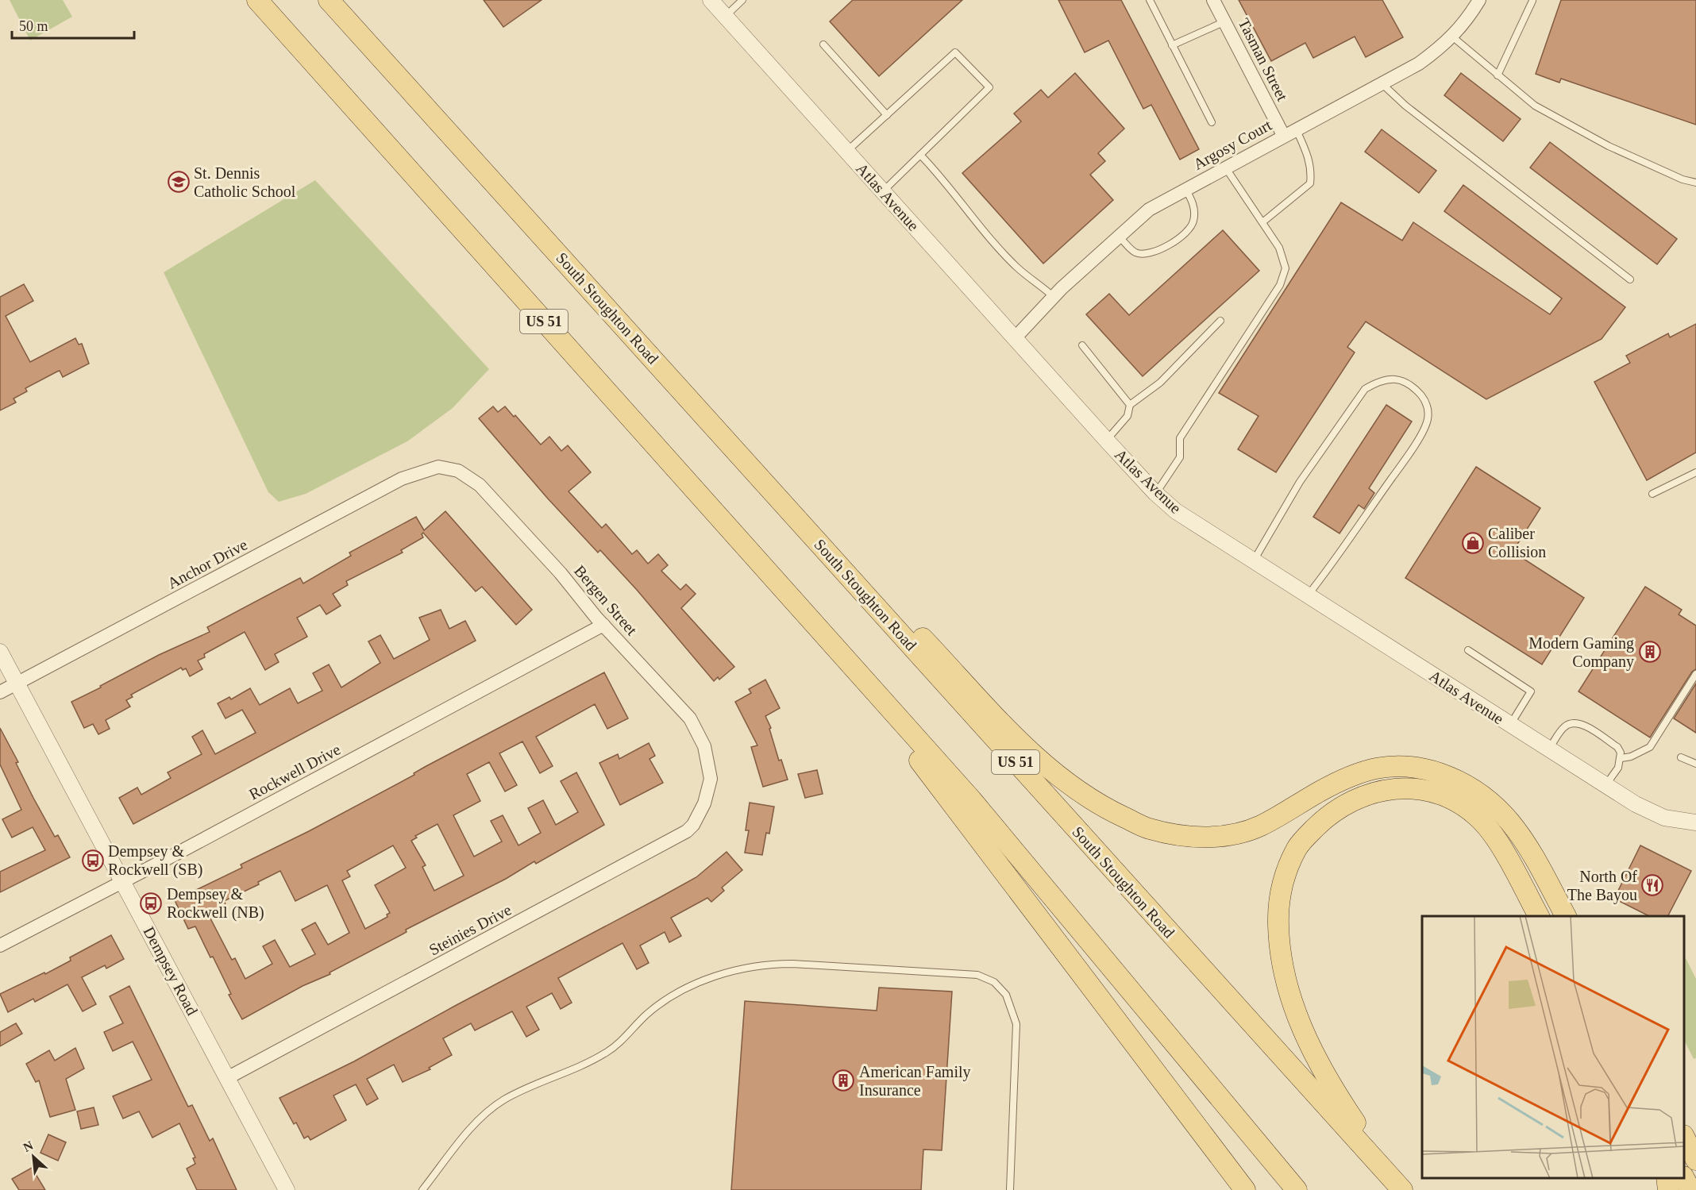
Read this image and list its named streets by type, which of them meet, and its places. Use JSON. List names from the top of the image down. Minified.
{"streets":{"main road":["South Stoughton Road","US 51"],"street":["Tasman Street","Argosy Court","Atlas Avenue","Anchor Drive","Bergen Street","Rockwell Drive","Steinies Drive","Dempsey Road"]},"crossings":[["Tasman Street","Argosy Court"],["Argosy Court","Atlas Avenue"],["Anchor Drive","Bergen Street"],["Anchor Drive","Dempsey Road"],["Bergen Street","Rockwell Drive"],["Bergen Street","Steinies Drive"],["Rockwell Drive","Dempsey Road"],["Steinies Drive","Dempsey Road"]],"places":{"school or university":["St. Dennis Catholic School"],"shop":["Caliber Collision"],"building":["Modern Gaming Company","American Family Insurance"],"bus stop":["Dempsey & Rockwell (SB)","Dempsey & Rockwell (NB)"],"restaurant":["North Of The Bayou"]},"scale_bar":"50 m","north":"top left"}
